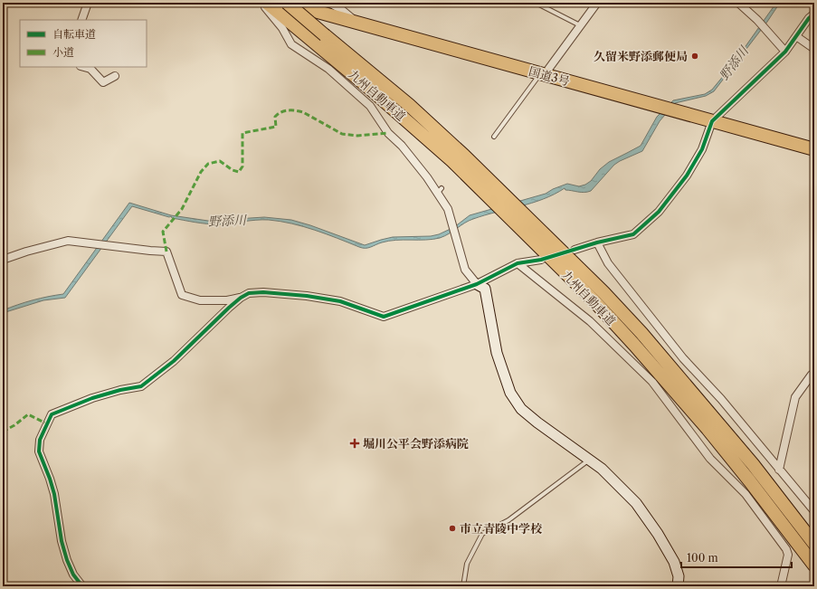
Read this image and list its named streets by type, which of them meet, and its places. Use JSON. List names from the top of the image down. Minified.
{"streets":{"highway":["国道3号","九州自動車道"]},"crossings":[["国道3号","九州自動車道"]],"water":["野添川"],"places":{"other":["久留米野添郵便局","市立青陵中学校"],"health":["堀川公平会野添病院"]},"legend":["自転車道","小道"],"scale_bar":"100 m"}
